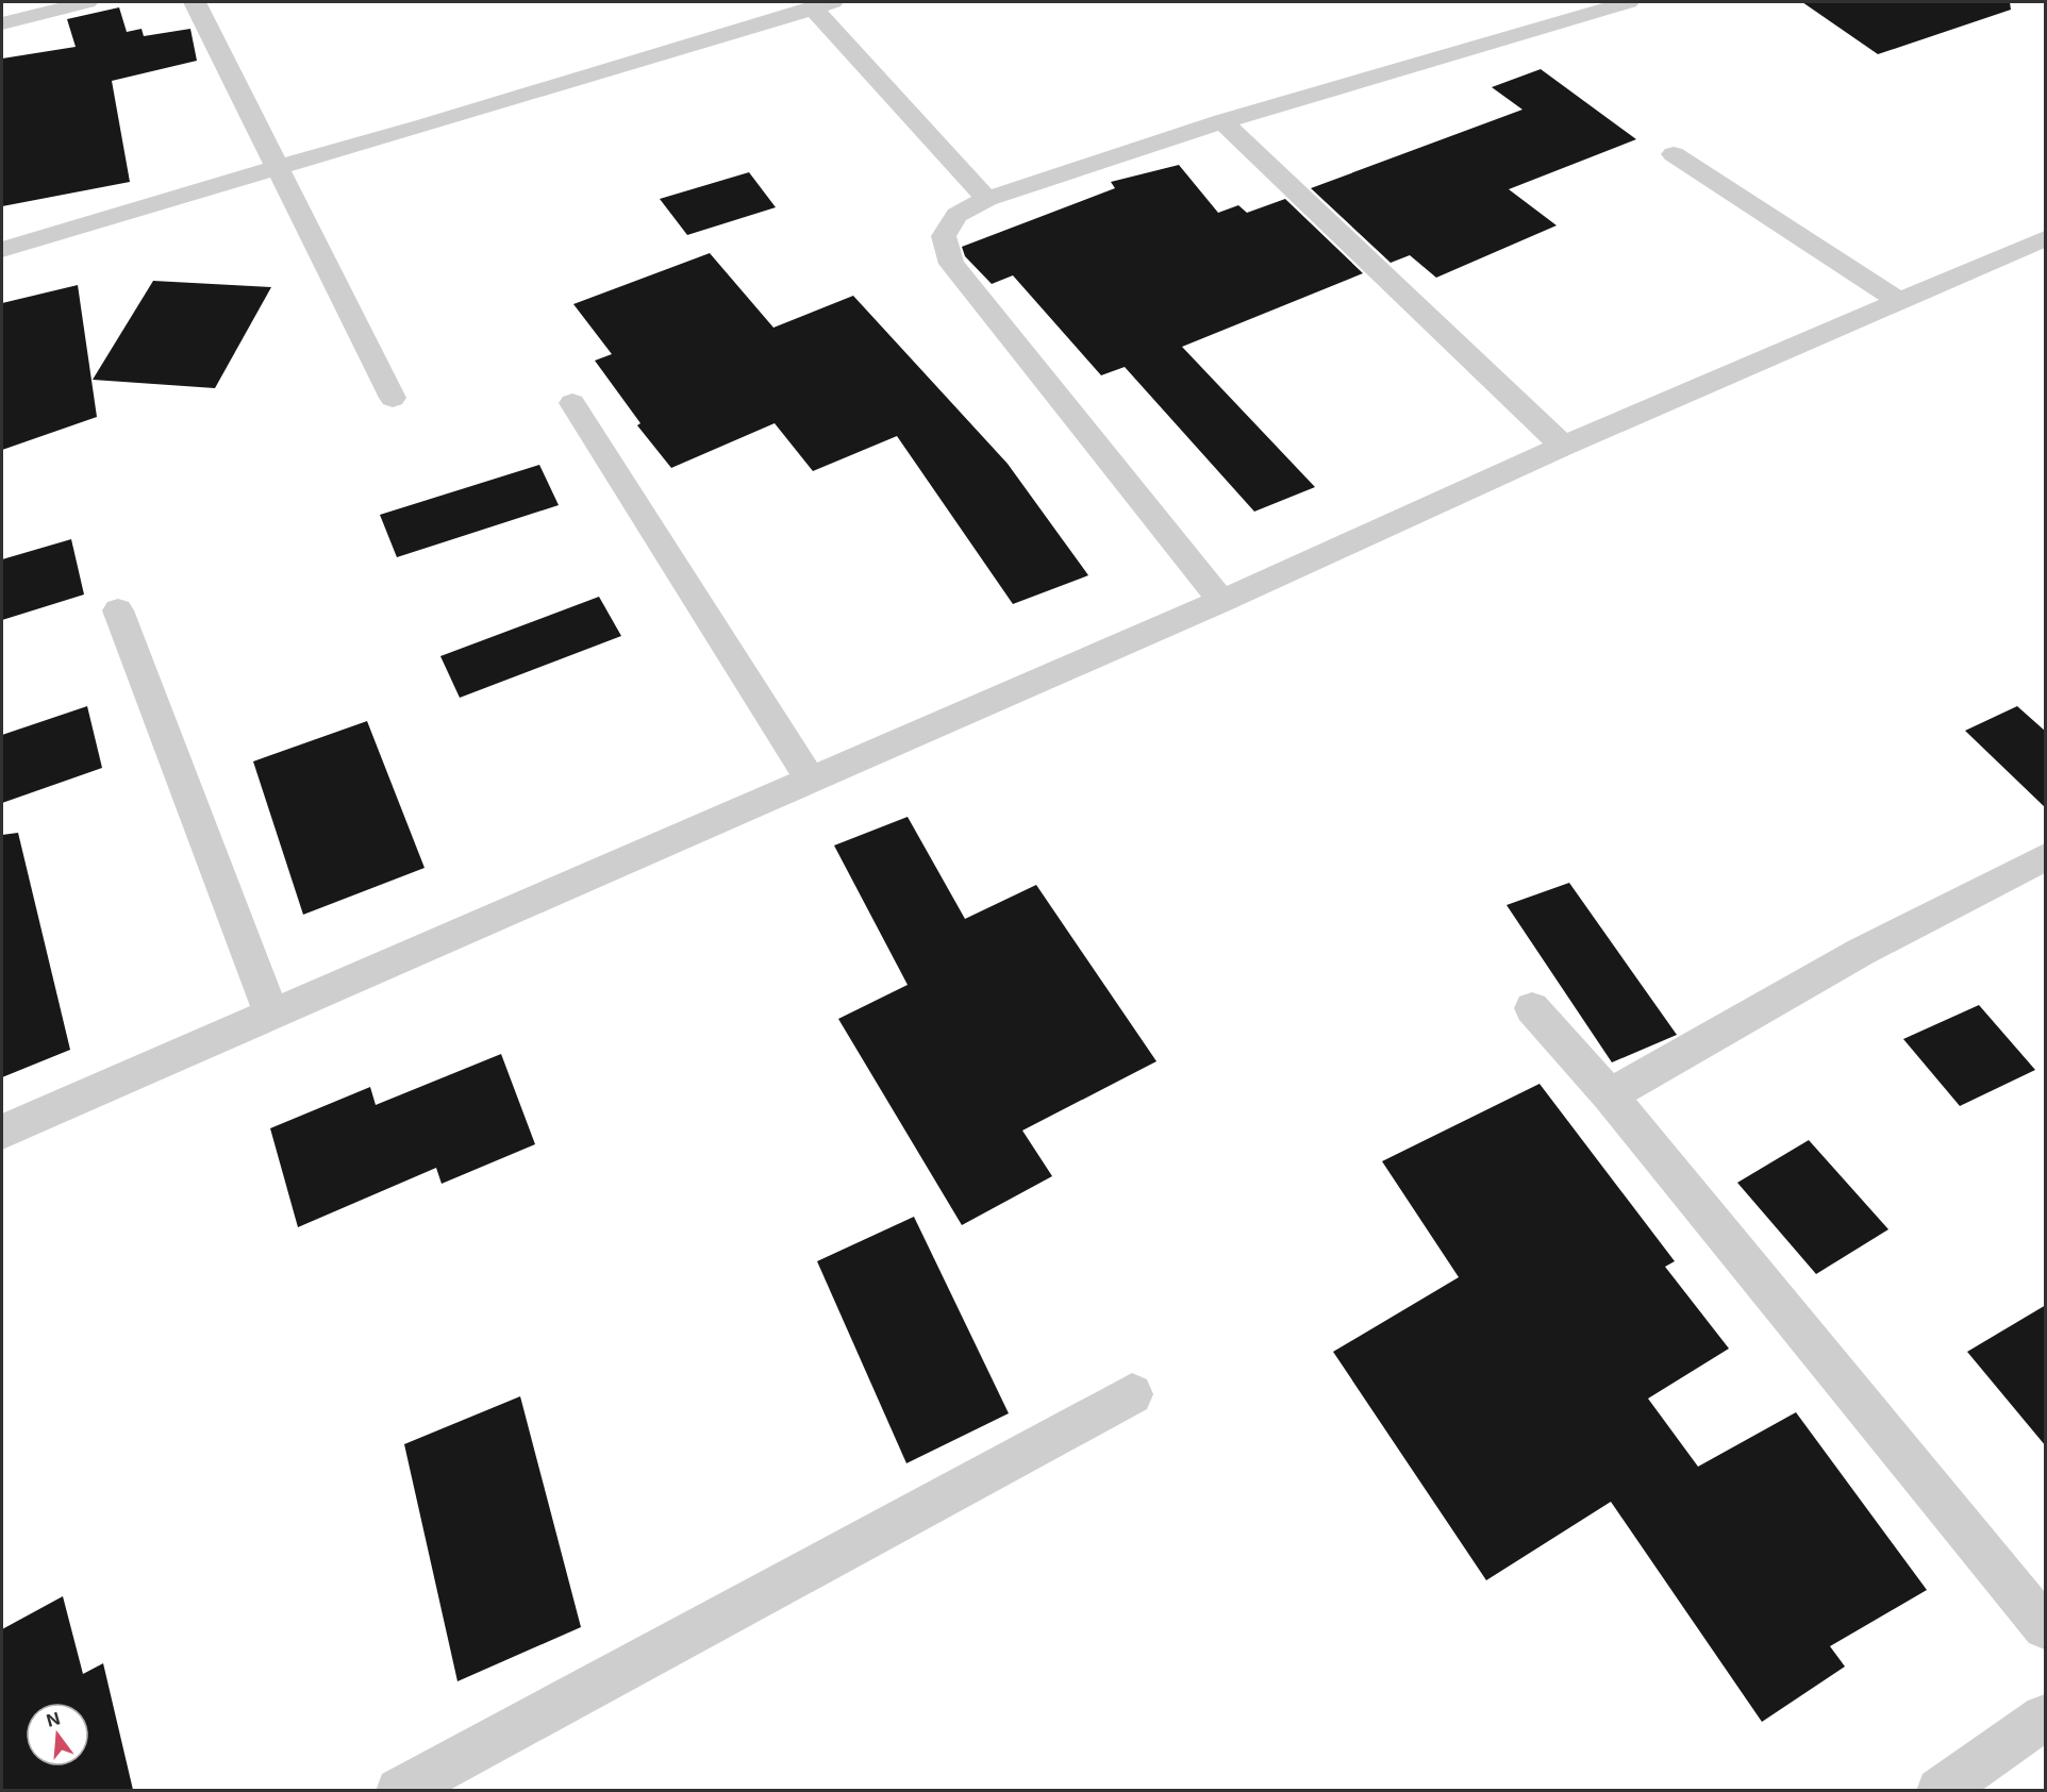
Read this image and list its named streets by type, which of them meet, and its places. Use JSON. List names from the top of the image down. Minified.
{"north":"top"}
